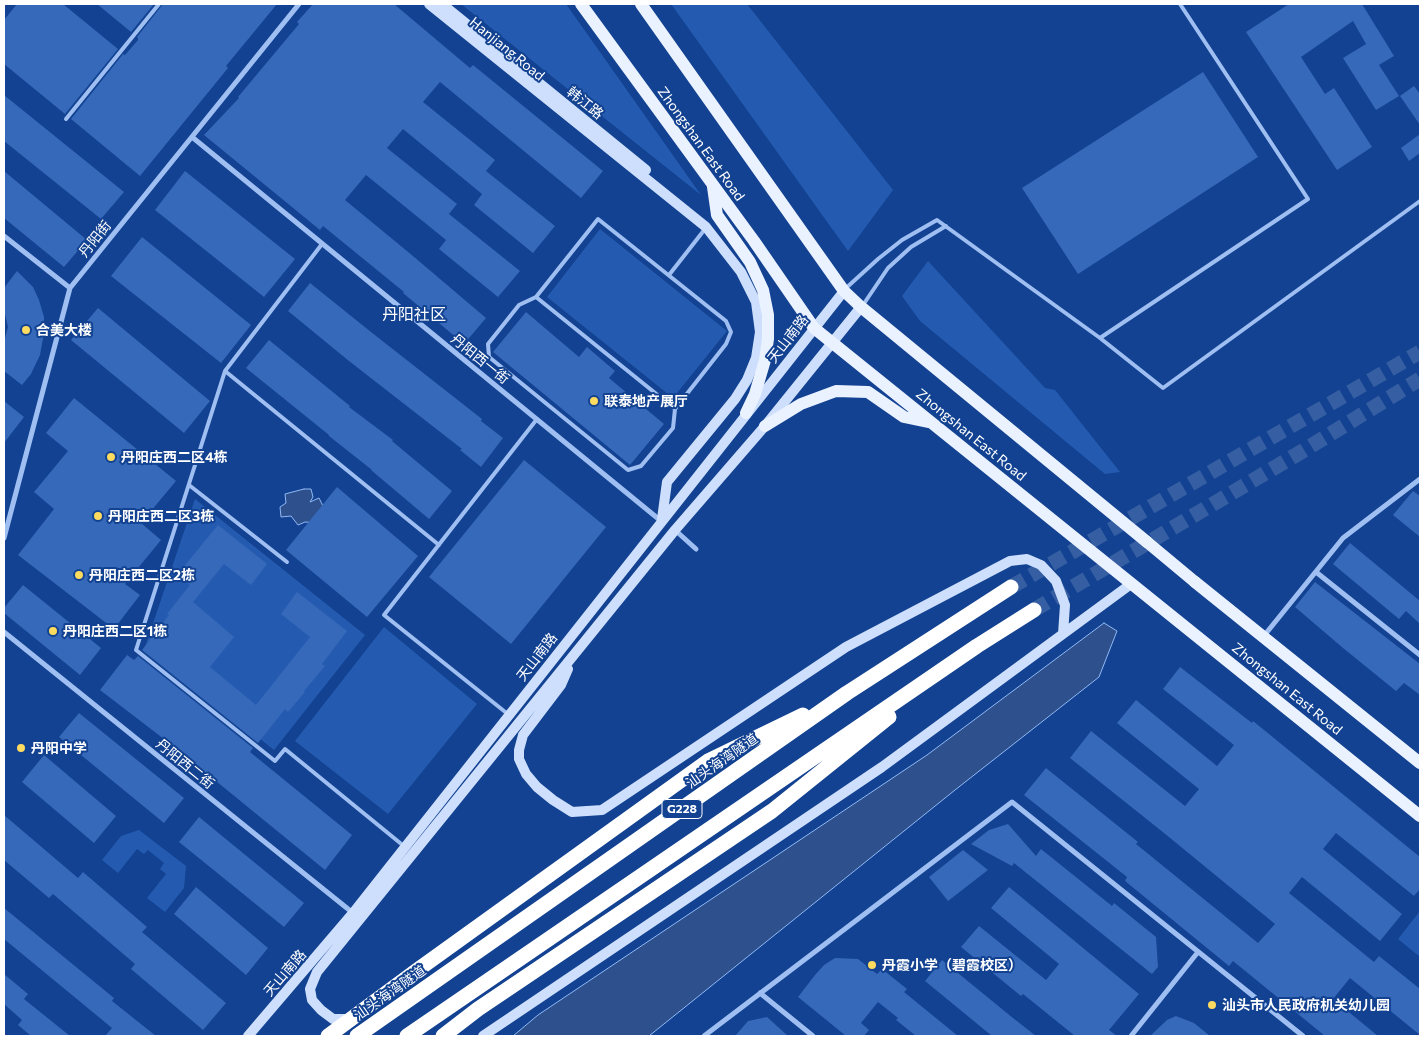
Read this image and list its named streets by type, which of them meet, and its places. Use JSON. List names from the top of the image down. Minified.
{"streets":{"highway":["汕头海湾隧道","G228"],"main road":["Hanjiang Road","韩江路","Zhongshan East Road","天山南路"],"street":["丹阳街","丹阳西一街","丹阳西二街"]},"crossings":[["Hanjiang Road","韩江路"],["Zhongshan East Road","天山南路"],["丹阳街","丹阳西一街"],["天山南路","丹阳西一街"],["天山南路","丹阳西二街"]],"districts":["丹阳社区"],"places":["合美大楼","联泰地产展厅","丹阳庄西二区4栋","丹阳庄西二区3栋","丹阳庄西二区2栋","丹阳庄西二区1栋","丹阳中学","丹霞小学（碧霞校区）","汕头市人民政府机关幼儿园"]}
